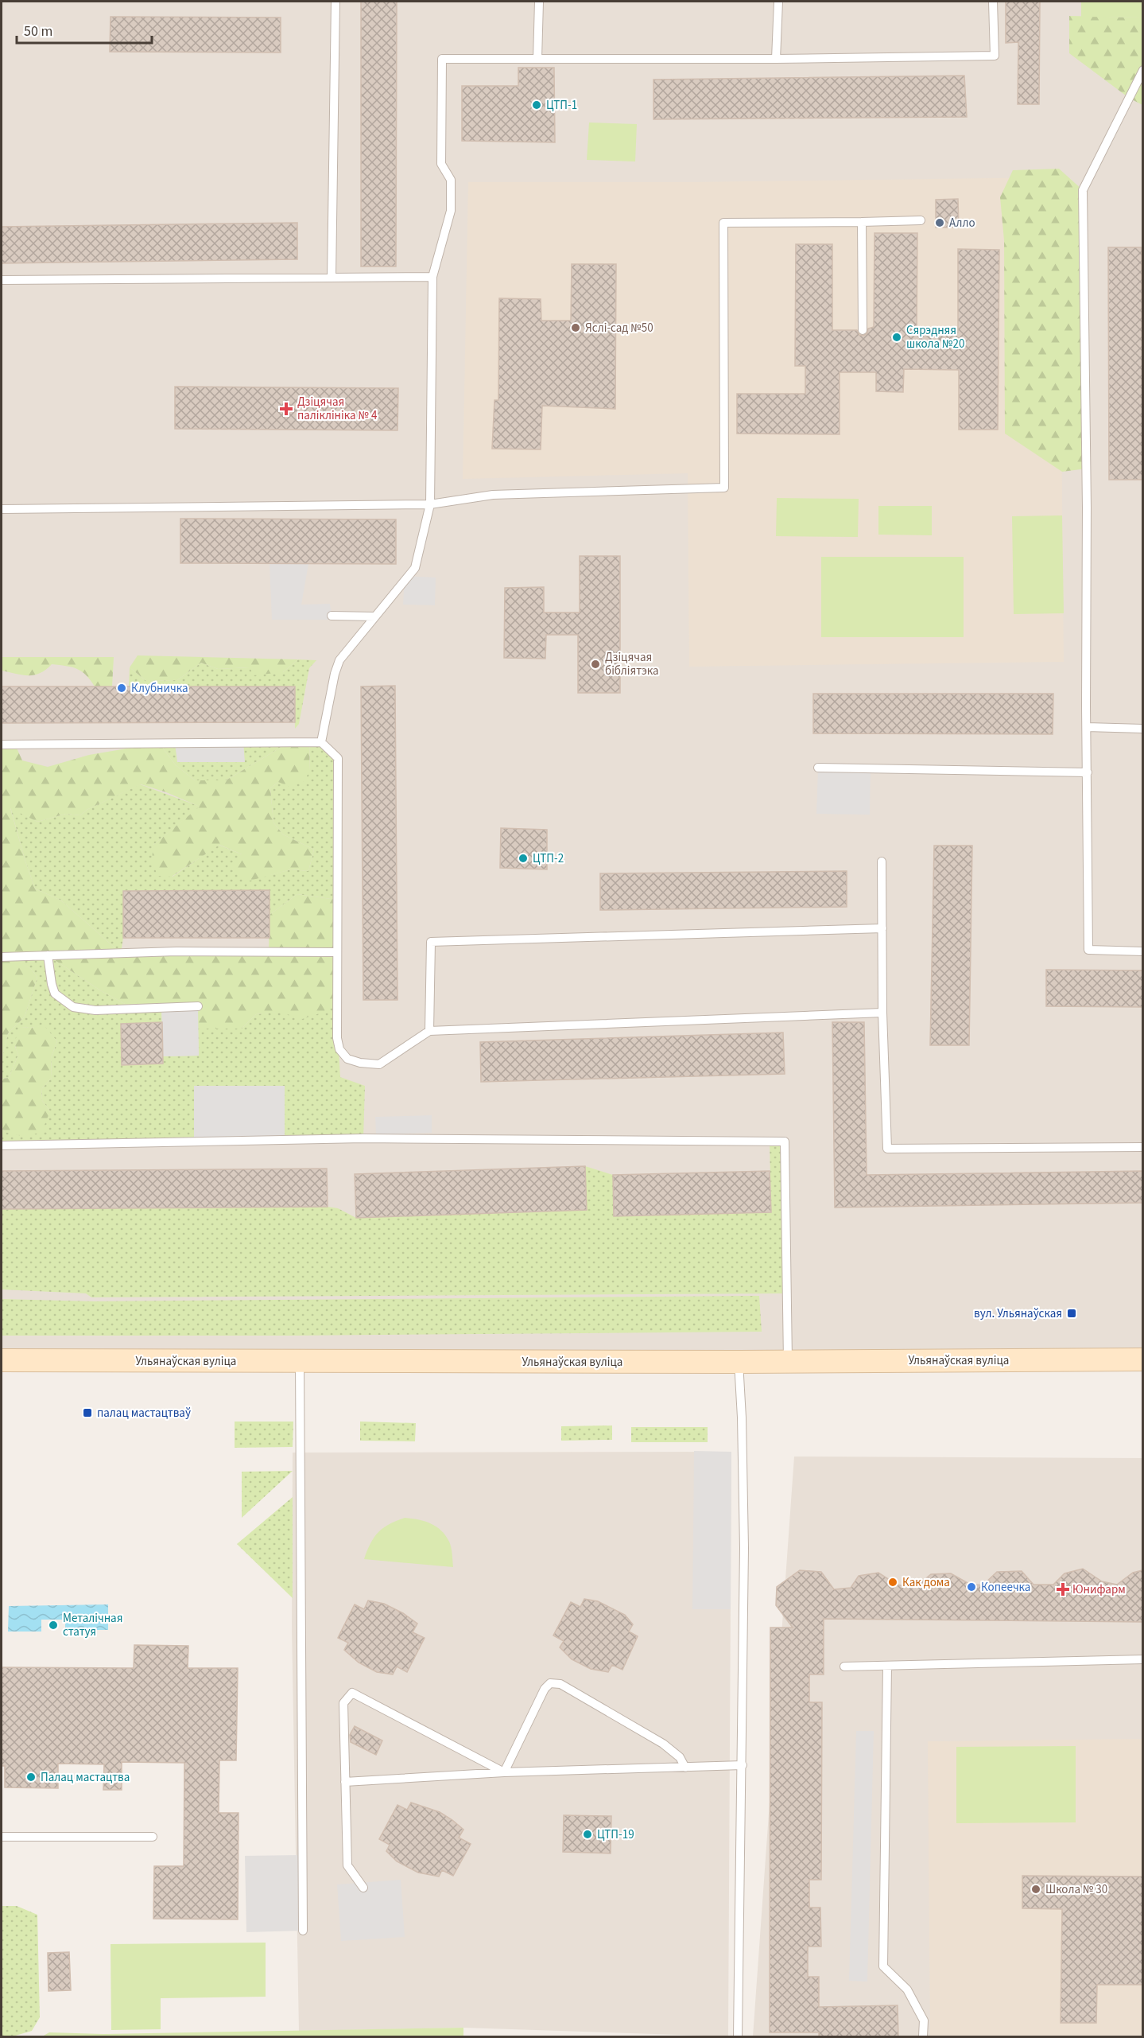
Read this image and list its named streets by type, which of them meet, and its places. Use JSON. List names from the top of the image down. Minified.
{"streets":{"main road":["Ульянаўская вуліца"]},"places":{"other":["ЦТП-1","Алло","Яслі-сад №50","Сярэдняя школа №20","Дзіцячая бібліятэка","Клубничка","ЦТП-2","Как дома","Копеечка","Металічная статуя","Палац мастацтва","ЦТП-19","Школа № 30"],"health":["Дзіцячая паліклініка № 4","Юнифарм"],"transit":["вул. Ульянаўская","палац мастацтваў"]},"scale_bar":"50 m"}
